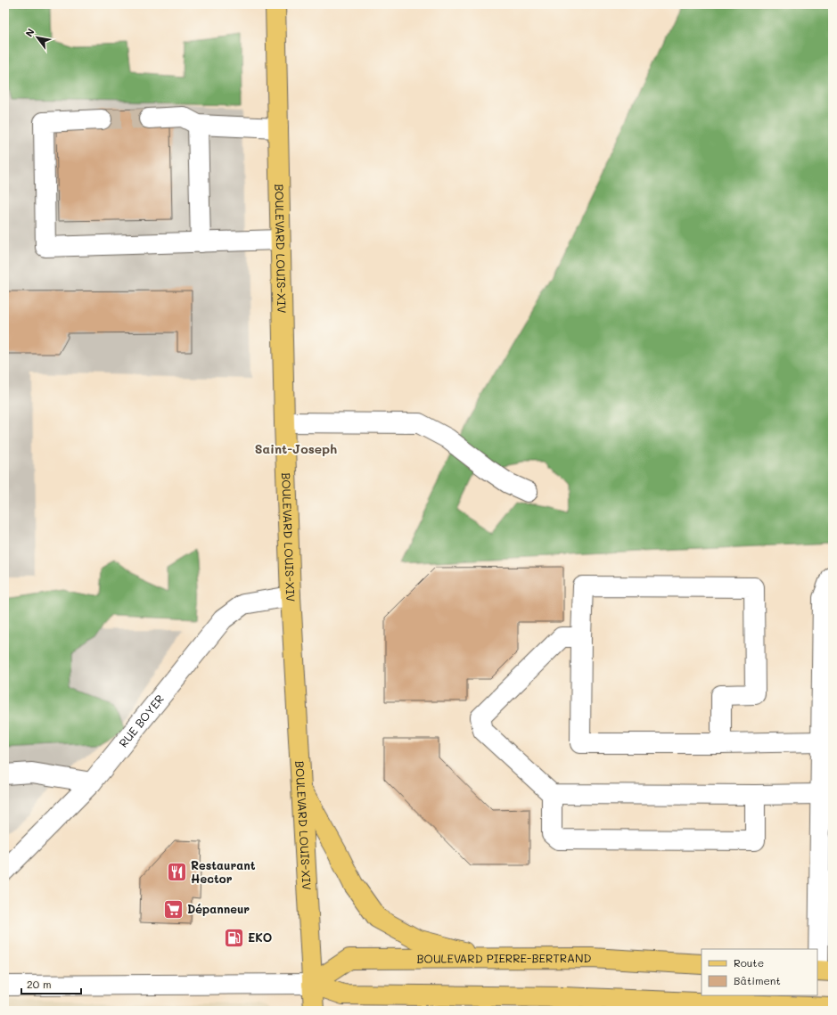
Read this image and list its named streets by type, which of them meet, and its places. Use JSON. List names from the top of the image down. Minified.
{"streets":{"main road":["BOULEVARD LOUIS-XIV","BOULEVARD PIERRE-BERTRAND"],"street":["RUE BOYER"]},"crossings":[["BOULEVARD LOUIS-XIV","RUE BOYER"],["BOULEVARD LOUIS-XIV","BOULEVARD PIERRE-BERTRAND"]],"districts":["Saint-Joseph"],"places":{"restaurant":["Restaurant Hector"],"supermarket":["Dépanneur"],"fuel station":["EKO"]},"legend":["Route","Bâtiment"],"scale_bar":"20 m","north":"top left"}
